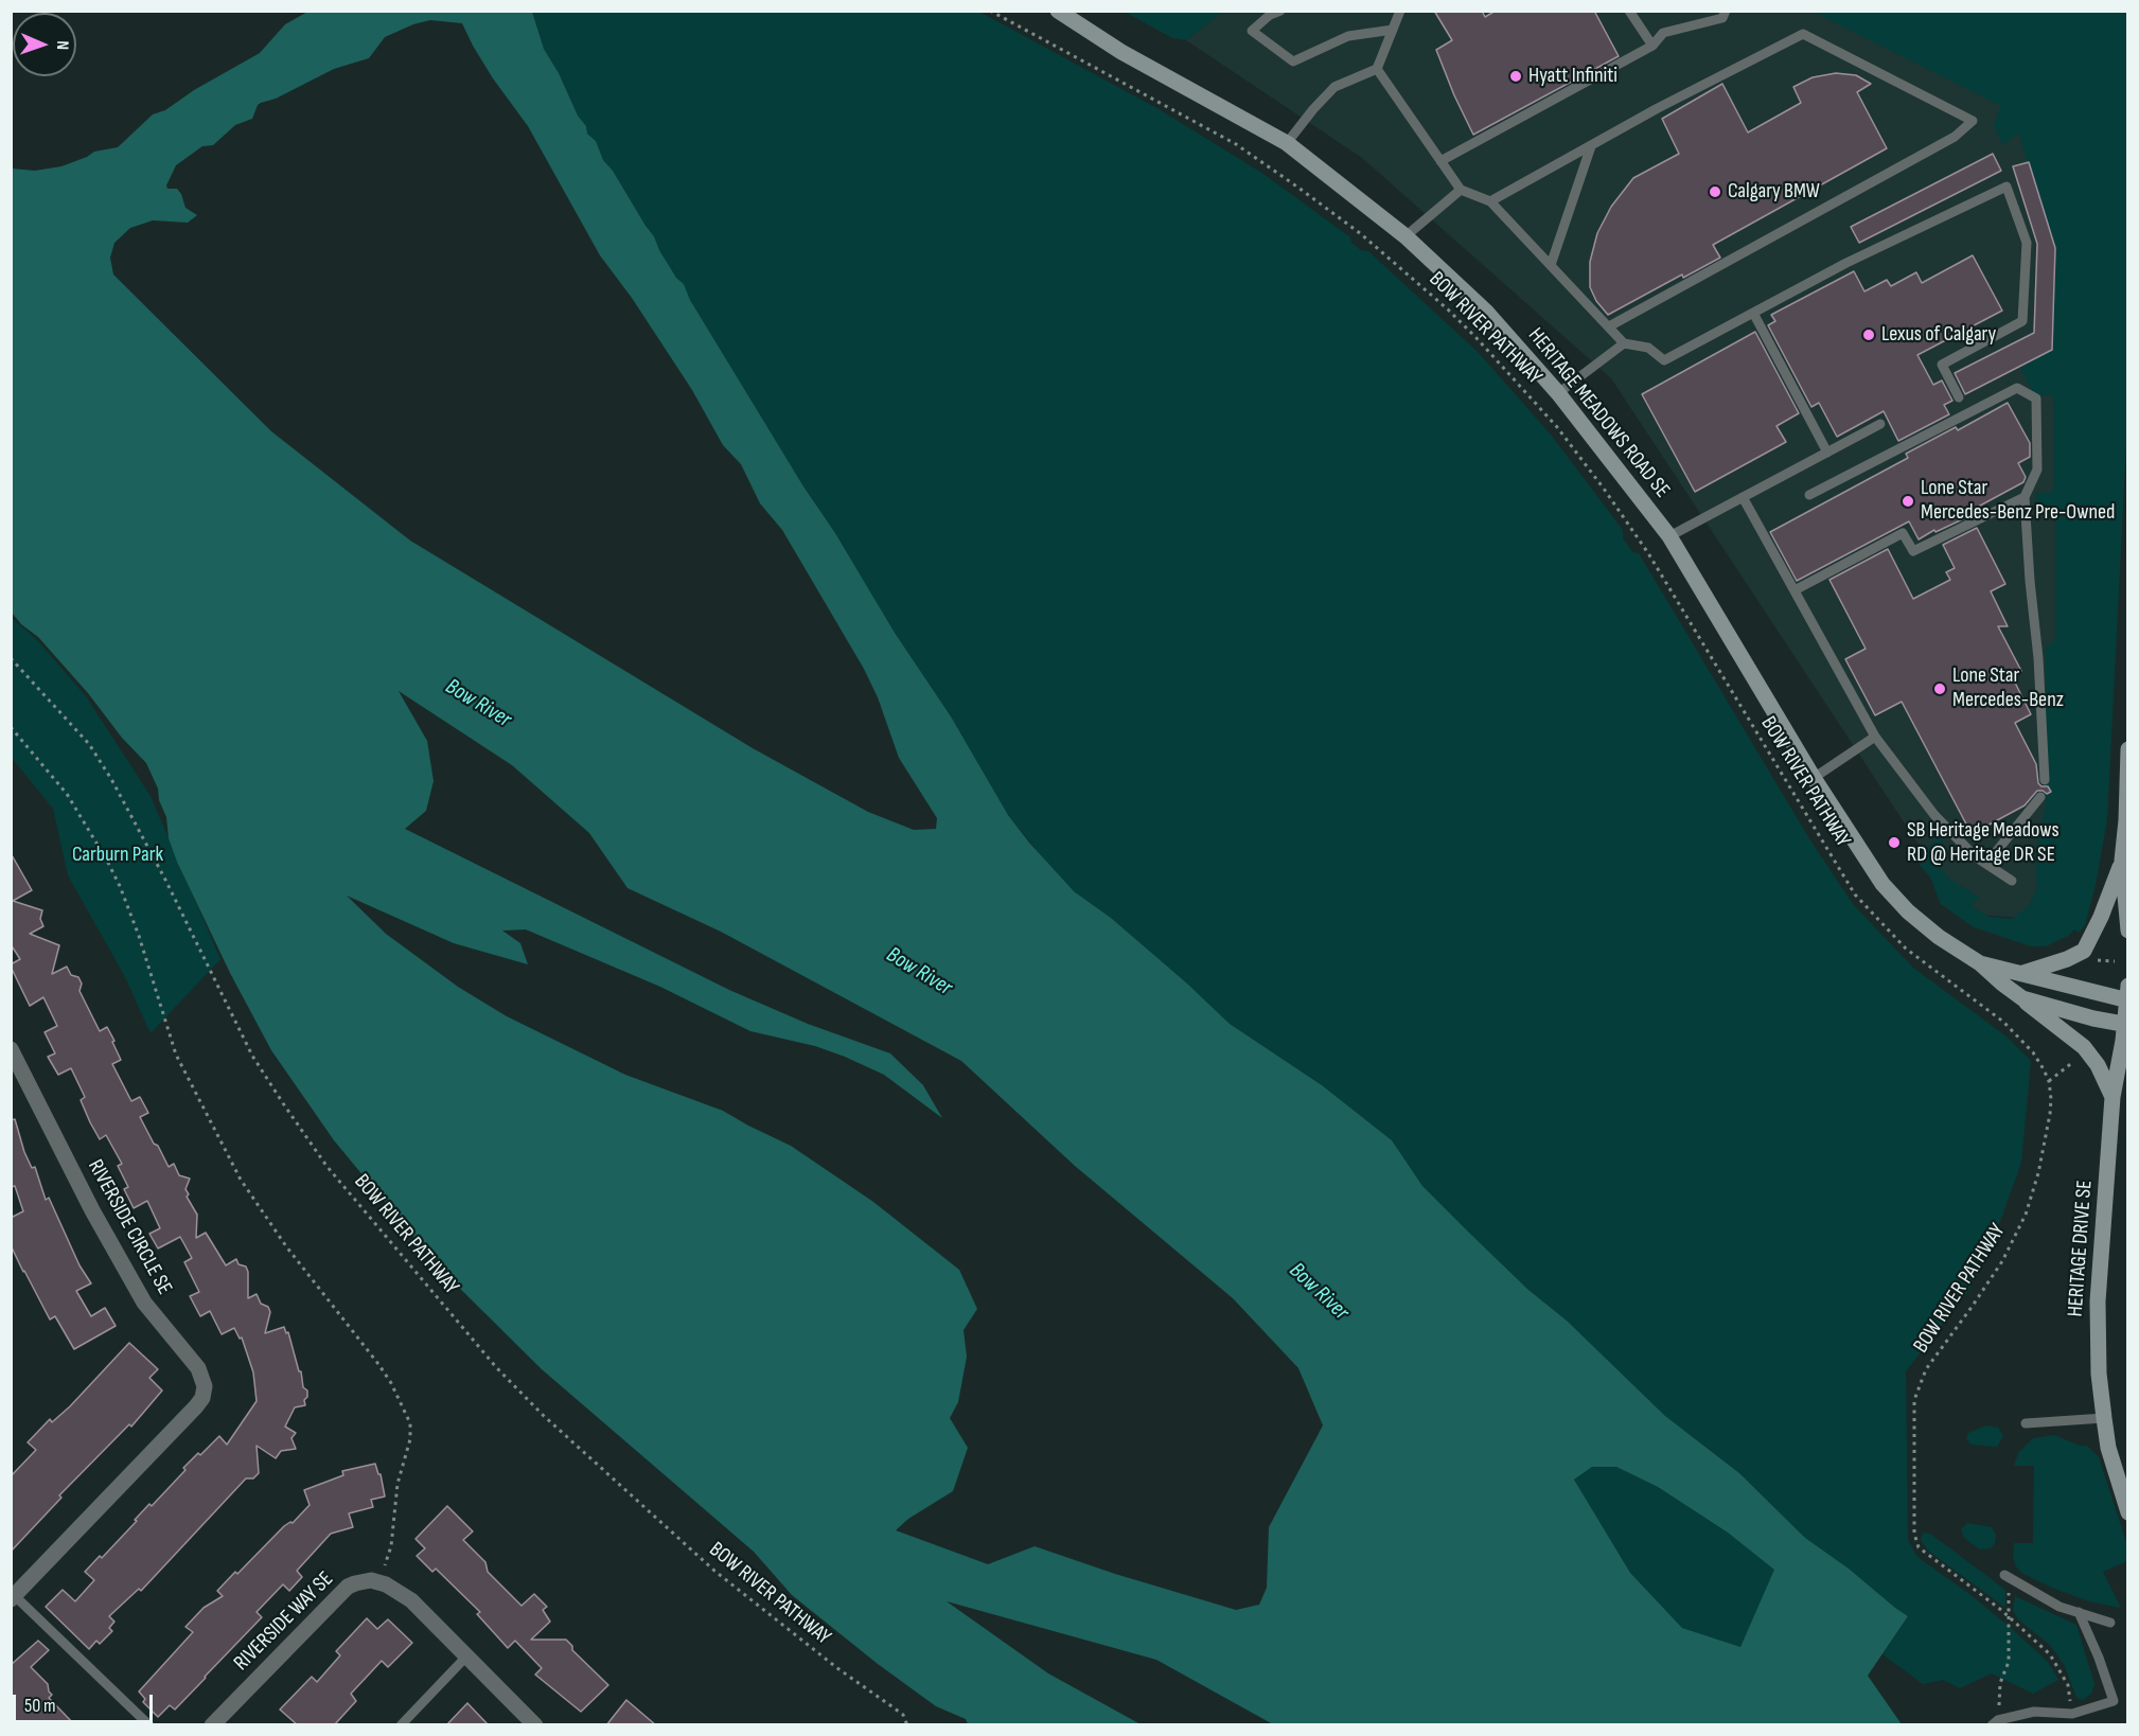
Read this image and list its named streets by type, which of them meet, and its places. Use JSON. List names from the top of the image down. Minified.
{"streets":{"main road":["HERITAGE MEADOWS ROAD SE","HERITAGE DRIVE SE"],"street":["RIVERSIDE CIRCLE SE","RIVERSIDE WAY SE"],"path":["BOW RIVER PATHWAY"]},"crossings":[["HERITAGE MEADOWS ROAD SE","HERITAGE DRIVE SE"]],"water":["Bow River"],"parks":["Carburn Park"],"places":["Hyatt Infiniti","Calgary BMW","Lexus of Calgary","Lone Star Mercedes-Benz Pre-Owned","Lone Star Mercedes-Benz","SB Heritage Meadows RD @ Heritage DR SE"],"scale_bar":"50 m","north":"right"}
